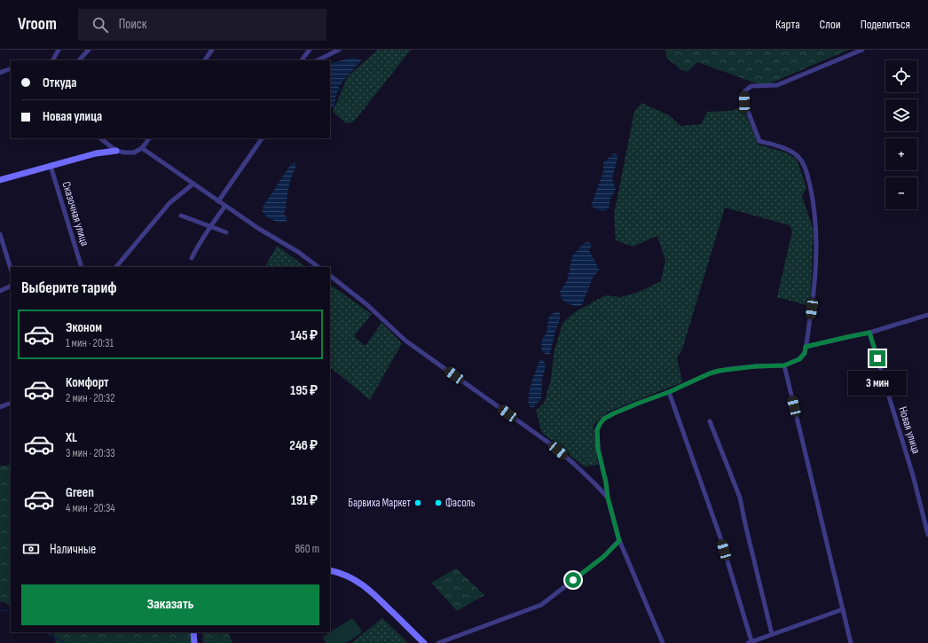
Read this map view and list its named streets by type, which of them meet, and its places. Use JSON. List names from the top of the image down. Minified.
{"streets":{"street":["Сказочная улица","Новая улица"]},"places":["Барвиха Маркет","Фасоль"],"page":{"header":"Vroom","search":"Поиск","nav":["Карта","Слои","Поделиться"],"map_buttons":["+","−"],"banner":["Откуда","Новая улица"],"heading":"Выберите тариф","list":[{"name":"Эконом","note":"1 мин · 20:31","value":"145 ₽"},{"name":"Комфорт","note":"2 мин · 20:32","value":"195 ₽"},{"name":"XL","note":"3 мин · 20:33","value":"246 ₽"},{"name":"Green","note":"4 мин · 20:34","value":"191 ₽"}],"bubble":"3 мин","pay":["Наличные","860 m"],"buttons":"Заказать"}}
